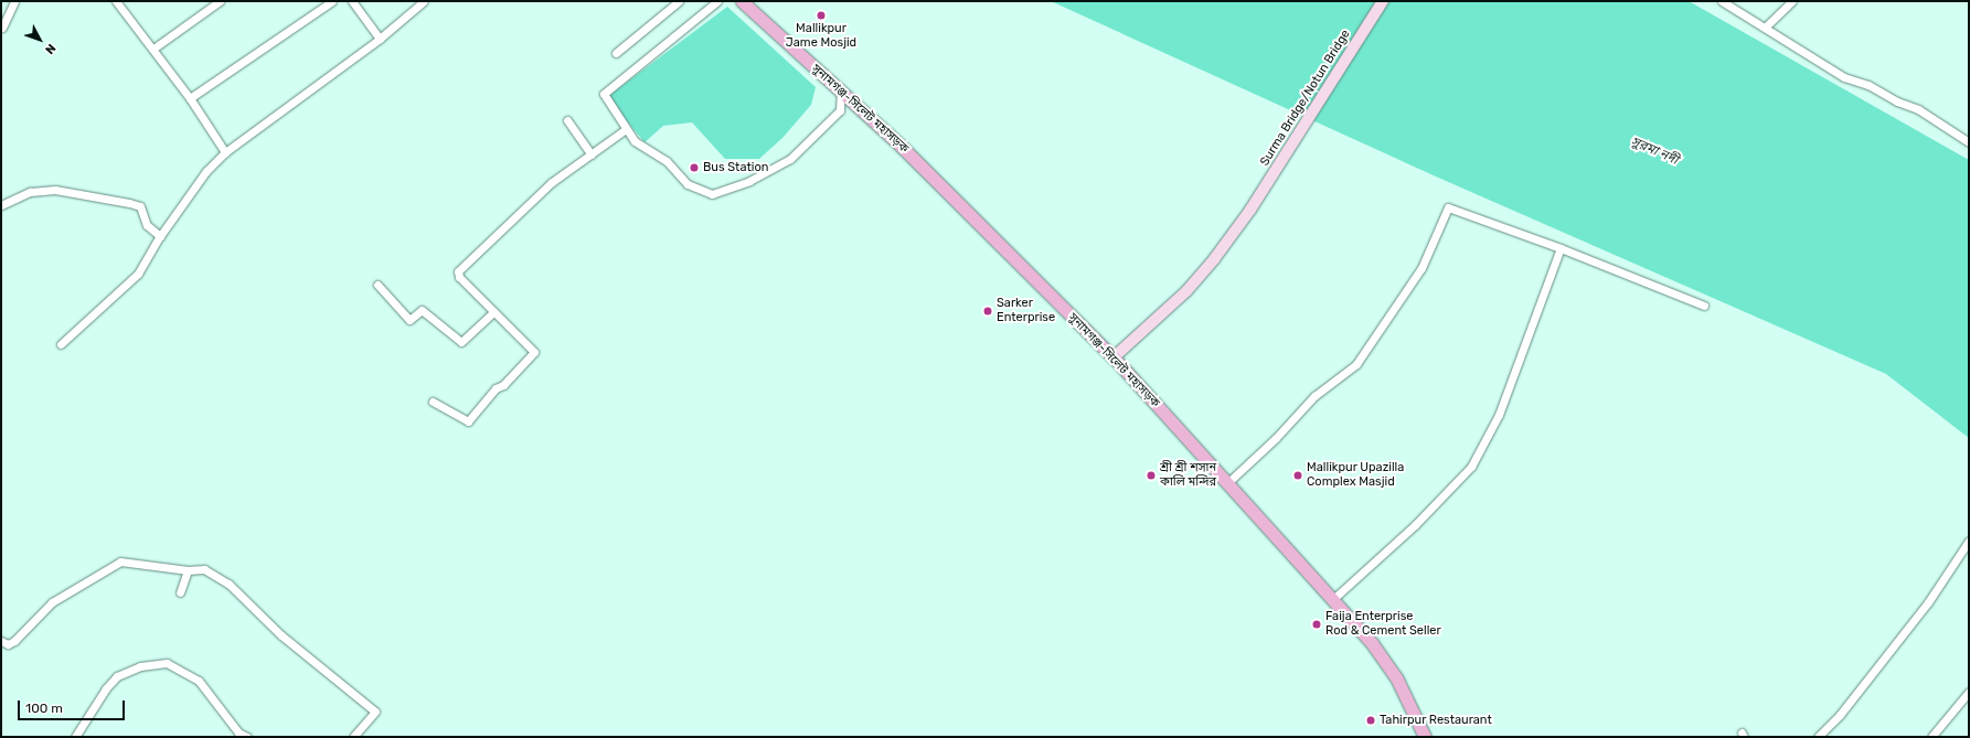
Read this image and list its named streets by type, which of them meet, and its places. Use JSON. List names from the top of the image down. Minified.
{"streets":{"main road":["Surma Bridge/Notun Bridge","সুনামগঞ্জ-সিলেট মহাসড়ক"]},"crossings":[["Surma Bridge/Notun Bridge","সুনামগঞ্জ-সিলেট মহাসড়ক"]],"water":["সুরমা নদী"],"places":["Mallikpur Jame Mosjid","Bus Station","Sarker Enterprise","শ্রী শ্রী শসান কালি মন্দির","Mallikpur Upazilla Complex Masjid","Faija Enterprise Rod & Cement Seller","Tahirpur Restaurant"],"scale_bar":"100 m","north":"bottom right"}
